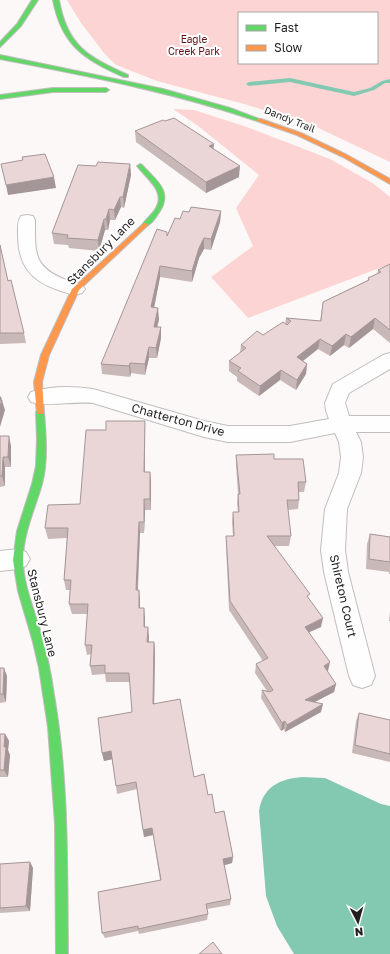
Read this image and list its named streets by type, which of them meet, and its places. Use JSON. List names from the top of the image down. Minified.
{"streets":{"street":["Dandy Trail","Stansbury Lane","Chatterton Drive","Shireton Court"]},"crossings":[["Stansbury Lane","Chatterton Drive"],["Chatterton Drive","Shireton Court"]],"parks":["Eagle Creek Park"],"legend":["Fast","Slow"],"north":"bottom"}
